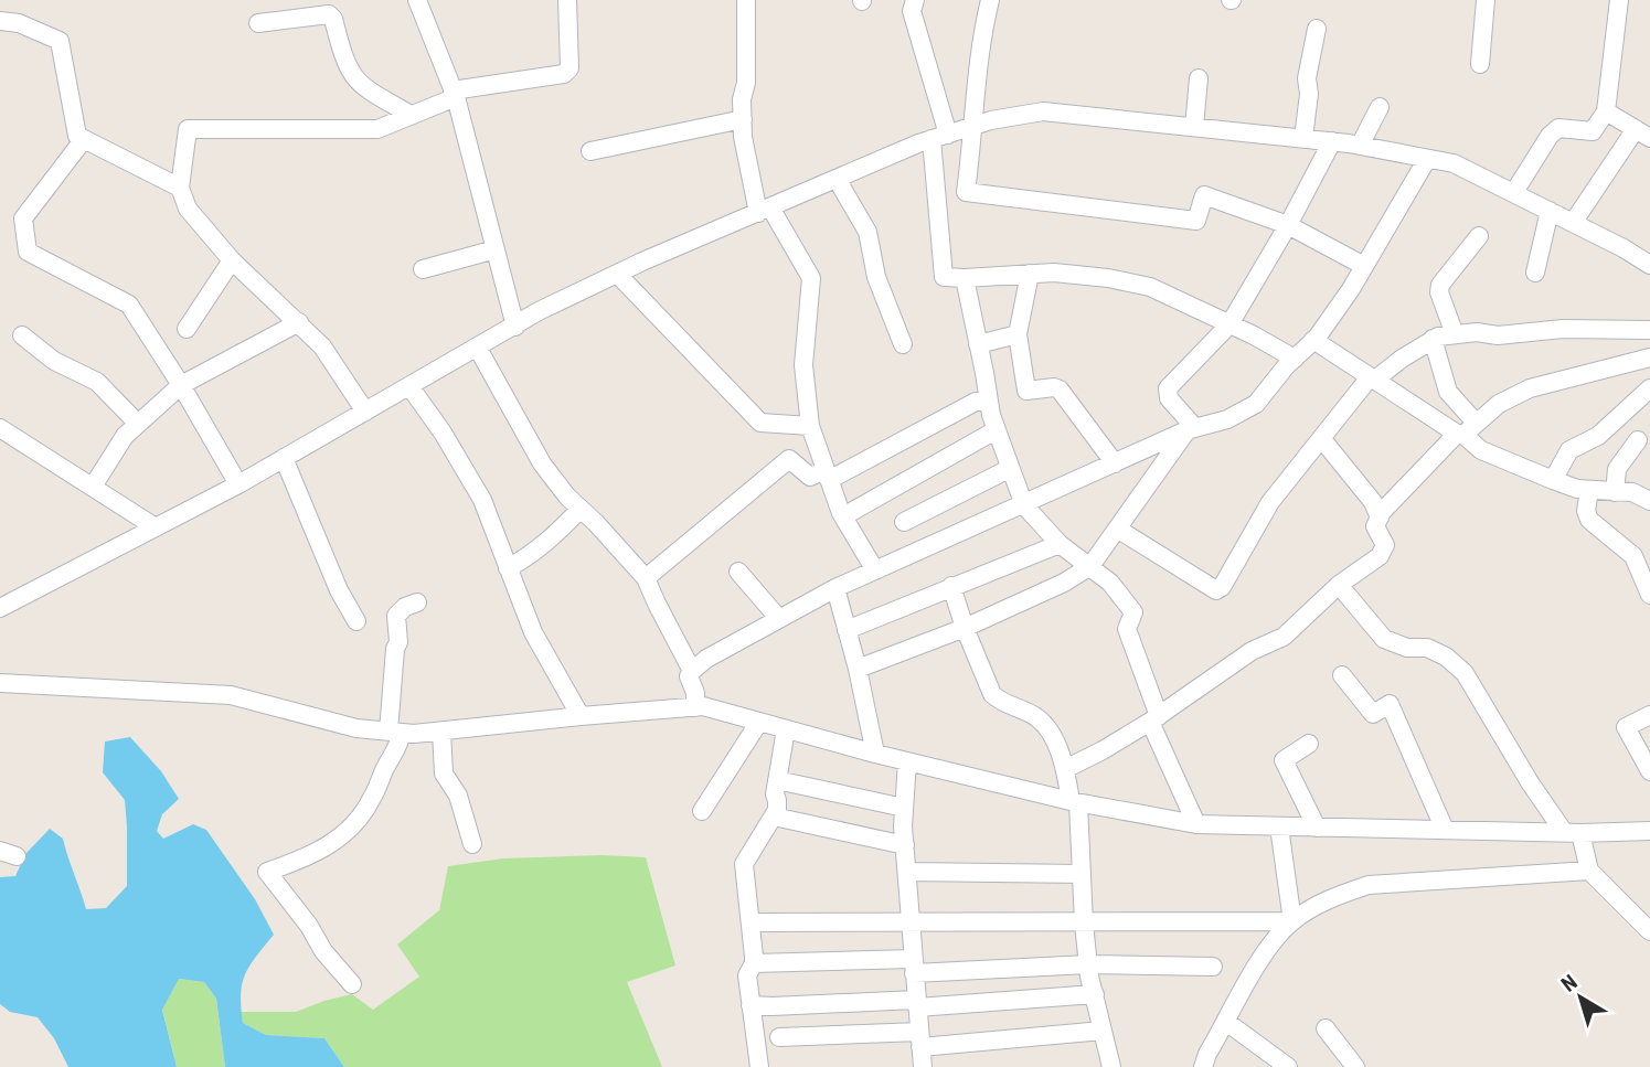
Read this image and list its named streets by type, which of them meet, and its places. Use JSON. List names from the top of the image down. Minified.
{"north":"top left"}
